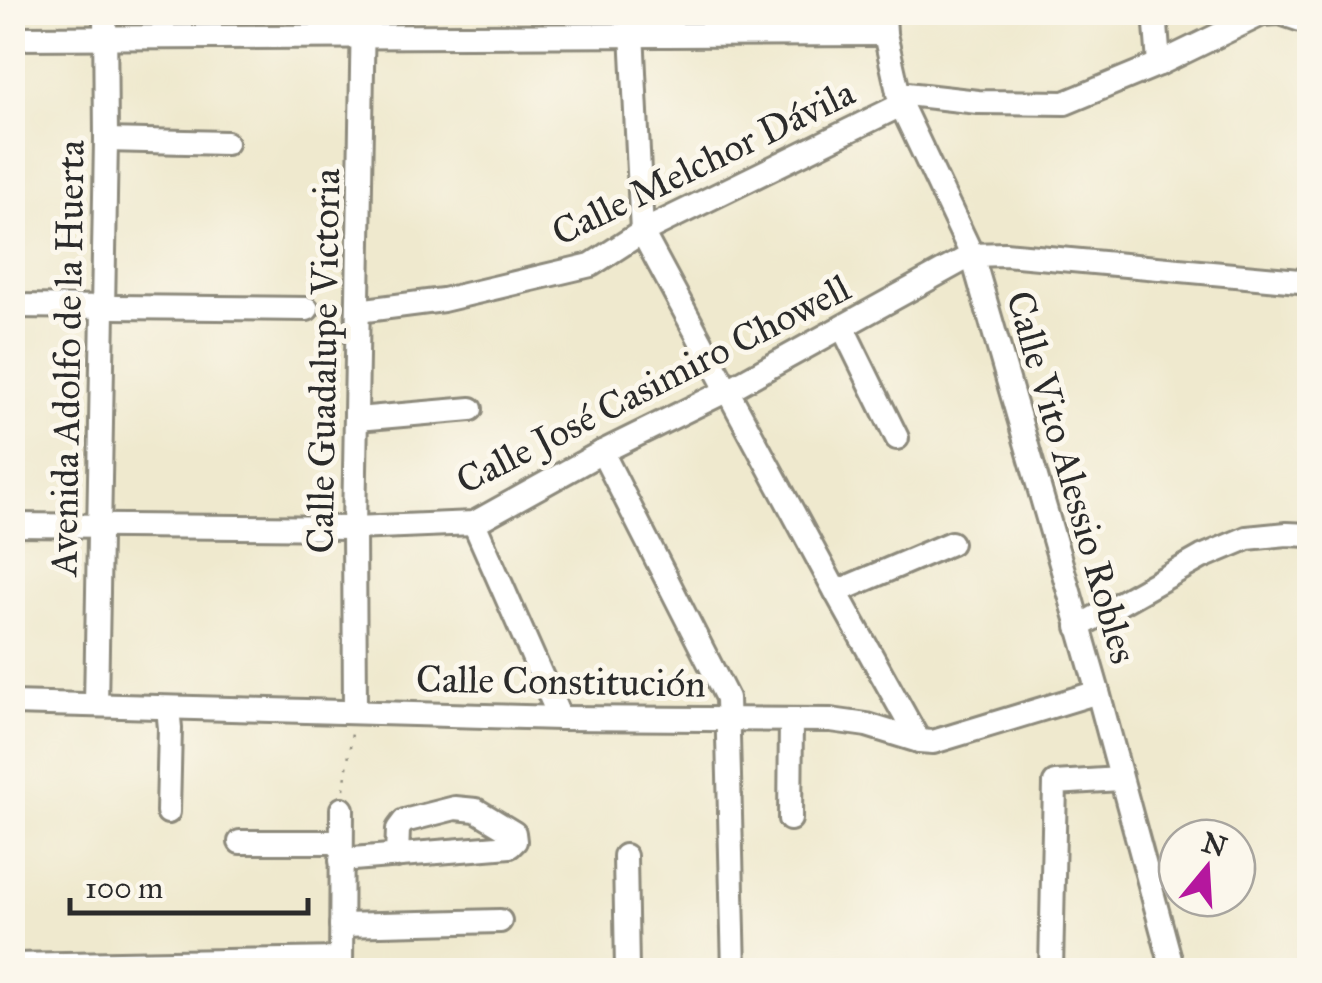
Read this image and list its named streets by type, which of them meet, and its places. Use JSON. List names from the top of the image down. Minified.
{"streets":{"street":["Calle Melchor Dávila","Avenida Adolfo de la Huerta","Calle Guadalupe Victoria","Calle José Casimiro Chowell","Calle Vito Alessio Robles","Calle Constitución"]},"crossings":[["Calle Melchor Dávila","Calle Guadalupe Victoria"],["Calle Melchor Dávila","Calle Vito Alessio Robles"],["Avenida Adolfo de la Huerta","Calle José Casimiro Chowell"],["Avenida Adolfo de la Huerta","Calle Constitución"],["Calle Guadalupe Victoria","Calle José Casimiro Chowell"],["Calle Guadalupe Victoria","Calle Constitución"],["Calle José Casimiro Chowell","Calle Vito Alessio Robles"],["Calle Vito Alessio Robles","Calle Constitución"]],"scale_bar":"100 m","north":"top"}
